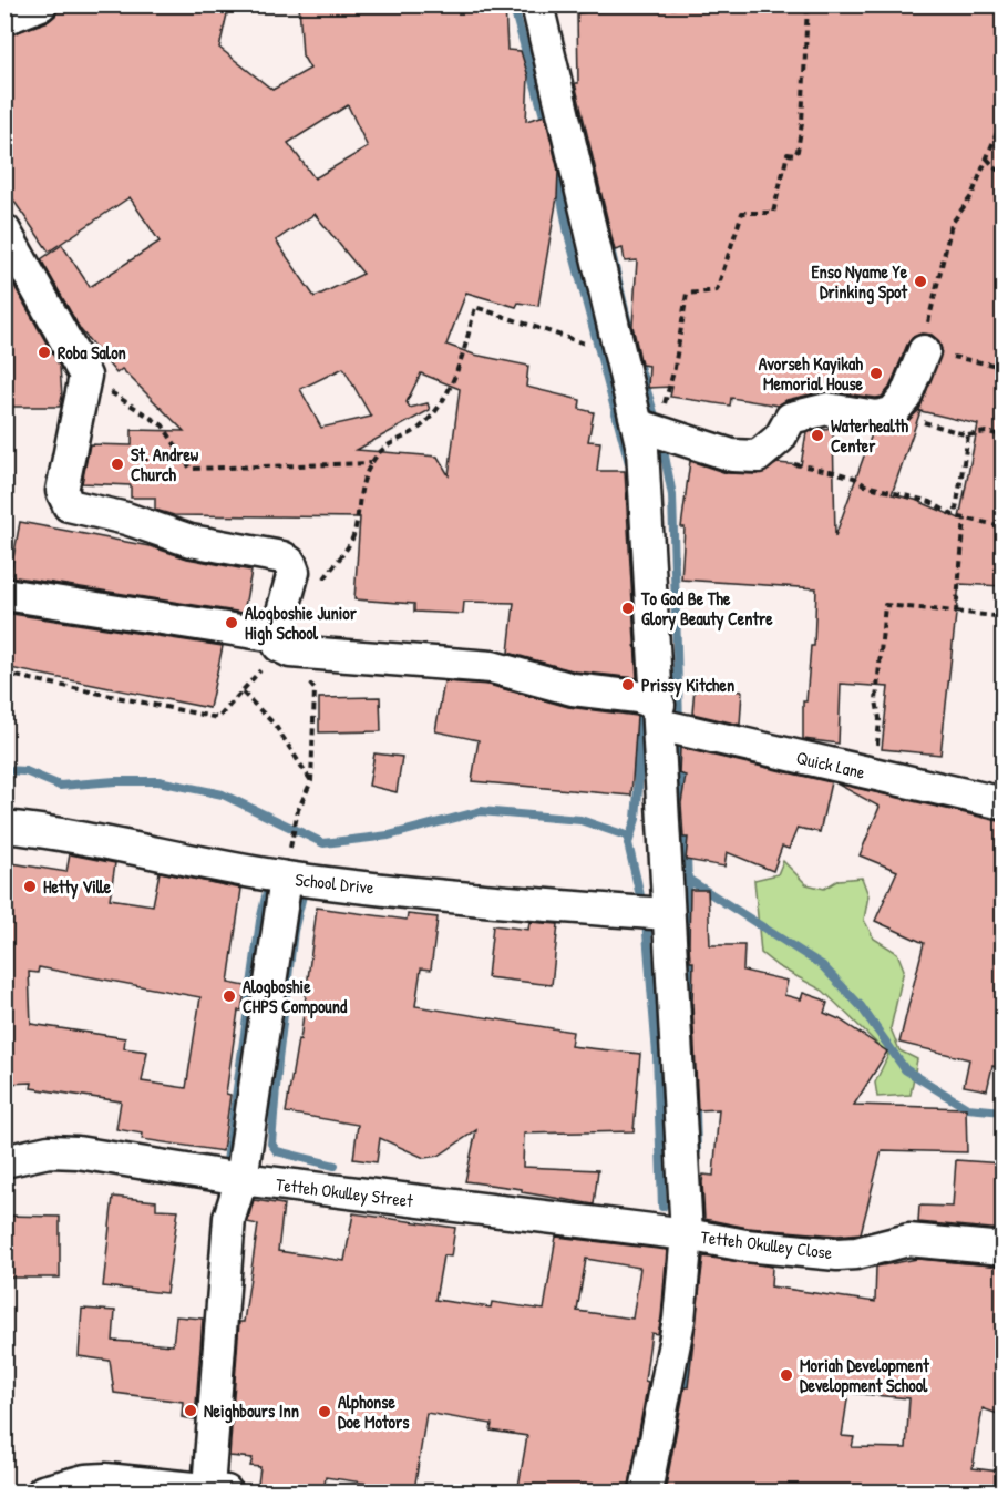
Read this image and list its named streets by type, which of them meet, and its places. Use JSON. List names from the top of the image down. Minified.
{"streets":{"street":["Quick Lane","School Drive","Tetteh Okulley Street","Tetteh Okulley Close"]},"crossings":[["Tetteh Okulley Street","Tetteh Okulley Close"]],"places":["Enso Nyame Ye Drinking Spot","Roba Salon","Avorseh Kayikah Memorial House","Waterhealth Center","St. Andrew Church","To God Be The Glory Beauty Centre","Alogboshie Junior High School","Prissy Kitchen","Hetty Ville","Alogboshie CHPS Compound","Moriah Development Development School","Neighbours Inn","Alphonse Doe Motors"]}
